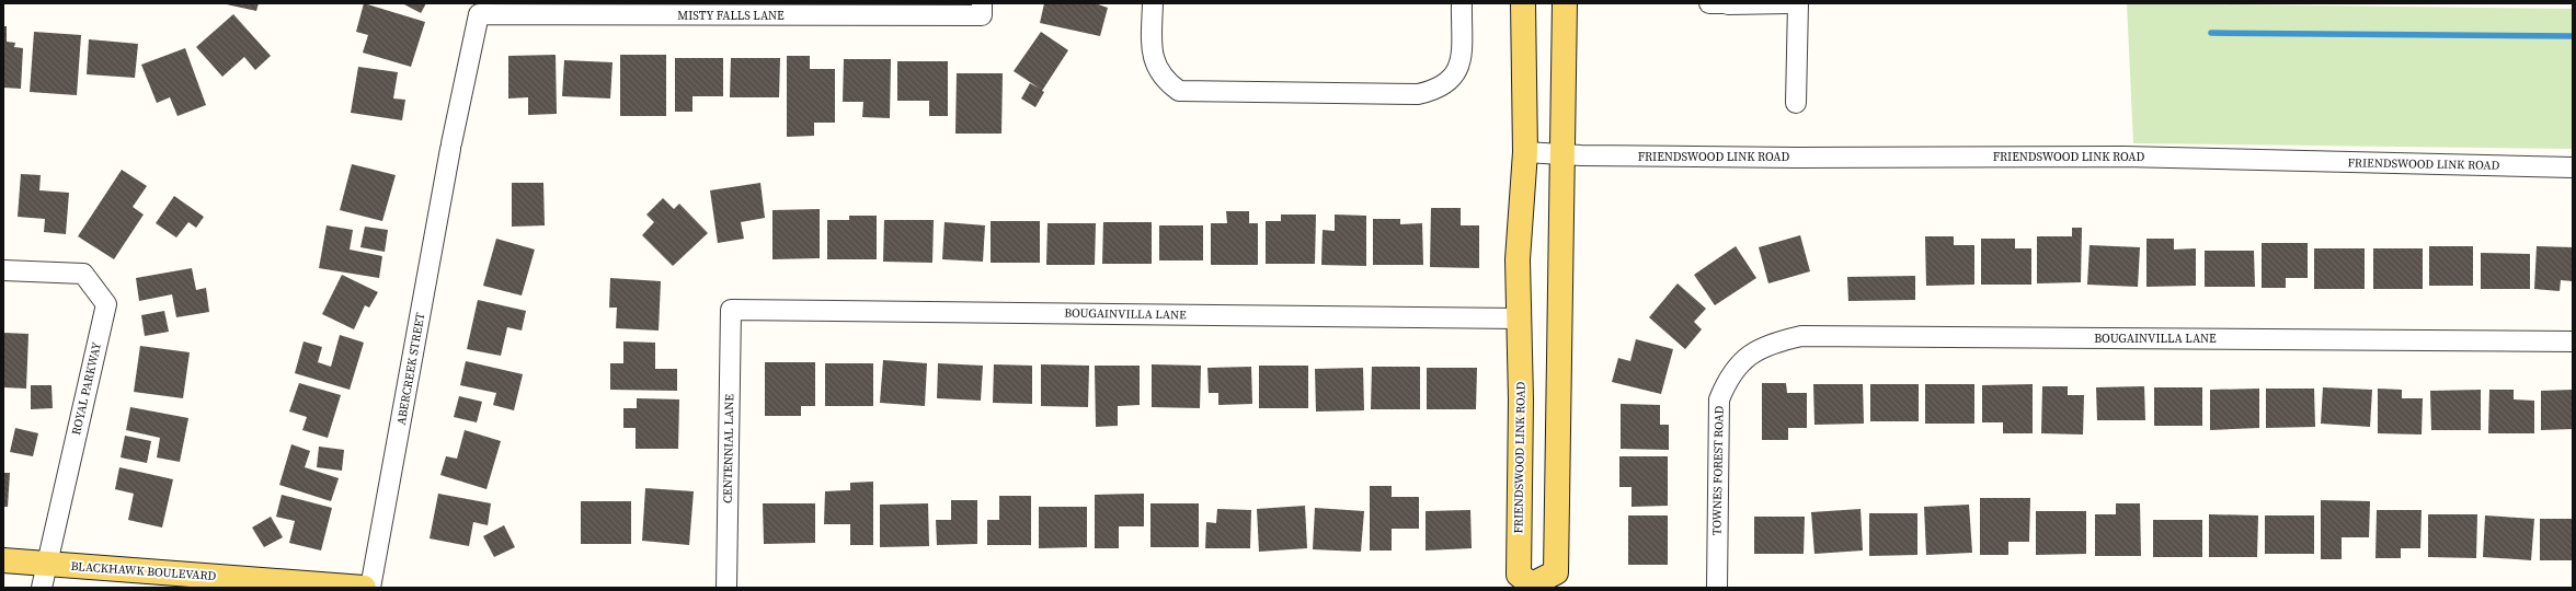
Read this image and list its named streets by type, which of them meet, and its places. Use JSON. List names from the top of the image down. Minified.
{"streets":{"main road":["FRIENDSWOOD LINK ROAD","BLACKHAWK BOULEVARD"],"street":["MISTY FALLS LANE","BOUGAINVILLA LANE","ABERCREEK STREET","ROYAL PARKWAY","CENTENNIAL LANE","TOWNES FOREST ROAD"]},"crossings":[["MISTY FALLS LANE","ABERCREEK STREET"],["FRIENDSWOOD LINK ROAD","BOUGAINVILLA LANE"],["BOUGAINVILLA LANE","CENTENNIAL LANE"],["BOUGAINVILLA LANE","TOWNES FOREST ROAD"],["ROYAL PARKWAY","BLACKHAWK BOULEVARD"]]}
